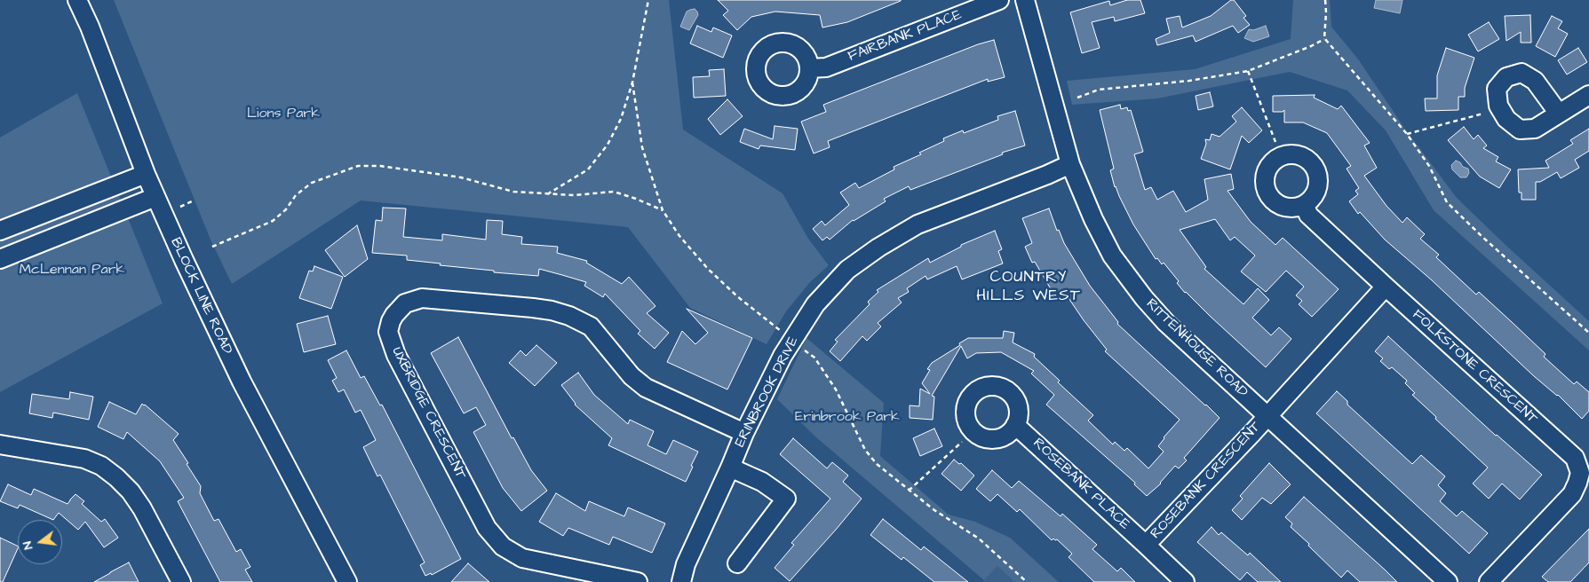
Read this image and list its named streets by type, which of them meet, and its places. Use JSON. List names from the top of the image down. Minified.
{"streets":{"street":["FAIRBANK PLACE","BLOCK LINE ROAD","RITTENHOUSE ROAD","FOLKSTONE CRESCENT","ERINBROOK DRIVE","UXBRIDGE CRESCENT","ROSEBANK CRESCENT","ROSEBANK PLACE"]},"crossings":[["RITTENHOUSE ROAD","ERINBROOK DRIVE"],["RITTENHOUSE ROAD","ROSEBANK CRESCENT"],["ERINBROOK DRIVE","UXBRIDGE CRESCENT"],["ROSEBANK CRESCENT","ROSEBANK PLACE"]],"districts":["COUNTRY HILLS WEST"],"parks":["Lions Park","McLennan Park","Erinbrook Park"],"north":"left"}
